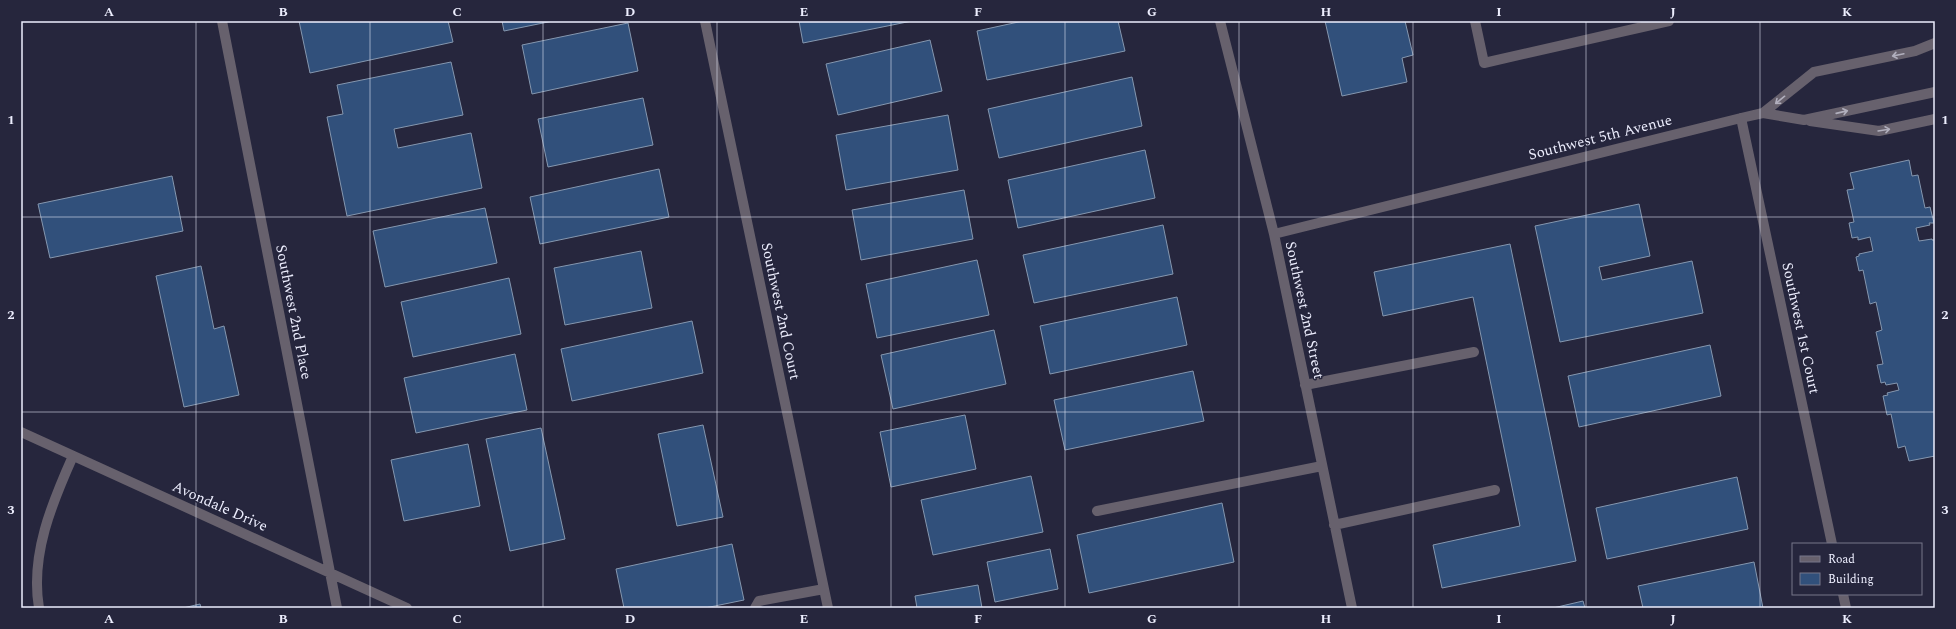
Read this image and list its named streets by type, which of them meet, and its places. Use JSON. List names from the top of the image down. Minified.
{"streets":{"street":["Southwest 5th Avenue","Southwest 2nd Street","Southwest 2nd Court","Southwest 2nd Place","Southwest 1st Court","Avondale Drive"]},"crossings":[["Southwest 5th Avenue","Southwest 2nd Street"],["Southwest 5th Avenue","Southwest 1st Court"],["Southwest 2nd Place","Avondale Drive"]],"legend":["Road","Building"],"grid":{"columns":["A","B","C","D","E","F","G","H","I","J","K"],"rows":["1","2","3"]}}
